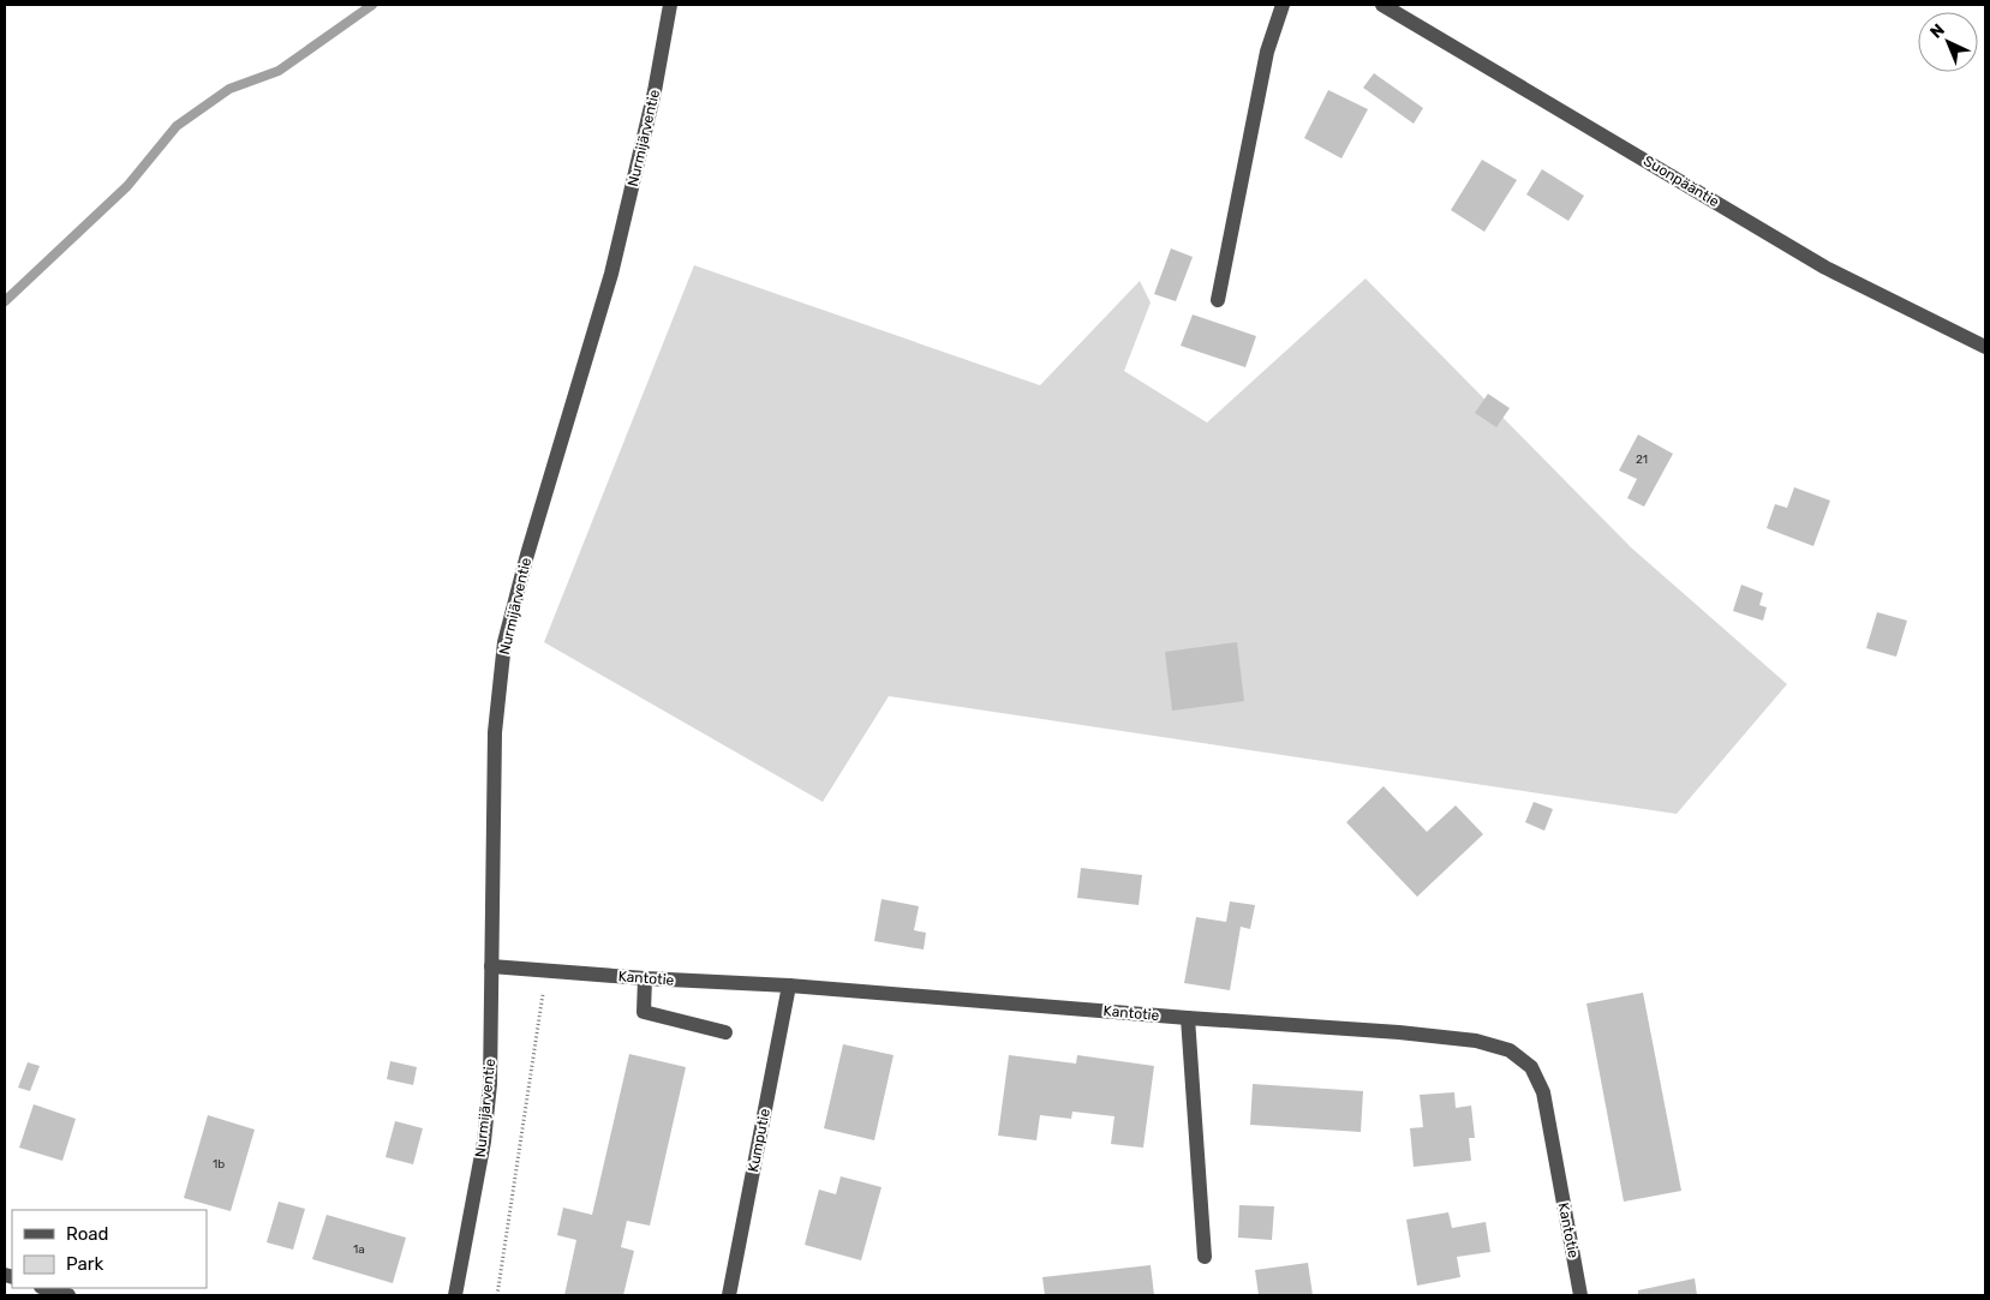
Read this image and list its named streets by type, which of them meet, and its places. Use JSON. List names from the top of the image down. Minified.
{"streets":{"street":["Nurmijärventie","Suonpääntie","Kantotie","Kumputie"]},"crossings":[["Nurmijärventie","Kantotie"],["Kantotie","Kumputie"]],"house_numbers":["21","1b","1a"],"legend":["Road","Park"],"north":"top left"}
